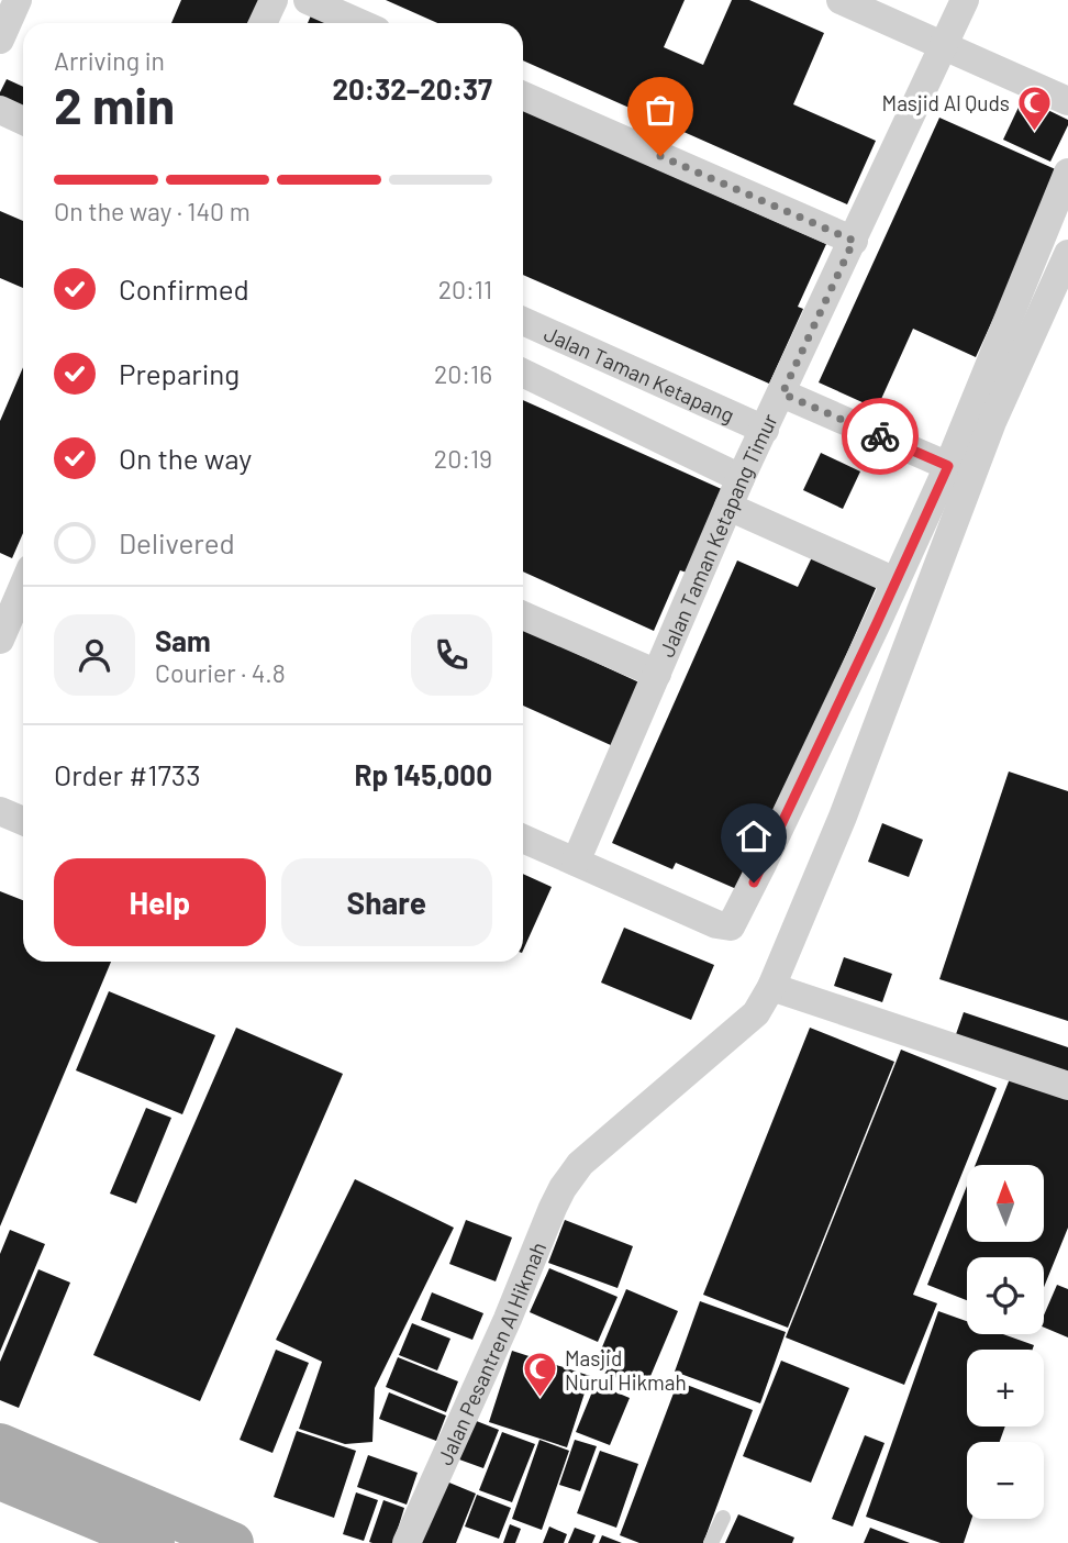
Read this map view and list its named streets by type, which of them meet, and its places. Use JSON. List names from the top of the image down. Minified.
{"streets":{"street":["Jalan Taman Ketapang","Jalan Taman Ketapang Timur","Jalan Pesantren Al Hikmah"]},"crossings":[["Jalan Taman Ketapang","Jalan Taman Ketapang Timur"]],"places":{"mosque":["Masjid Al Quds","Masjid Nurul Hikmah"]},"north":"top","page":{"heading":["2 min","Arriving in","20:32–20:37"],"panel":["Sam","Courier · 4.8","Order #1733","Rp 145,000"],"bar":"On the way · 140 m","list":[["Confirmed","20:11"],["Preparing","20:16"],["On the way","20:19"],"Delivered"],"buttons":["Help","Share"],"map_buttons":["+","−"]}}
